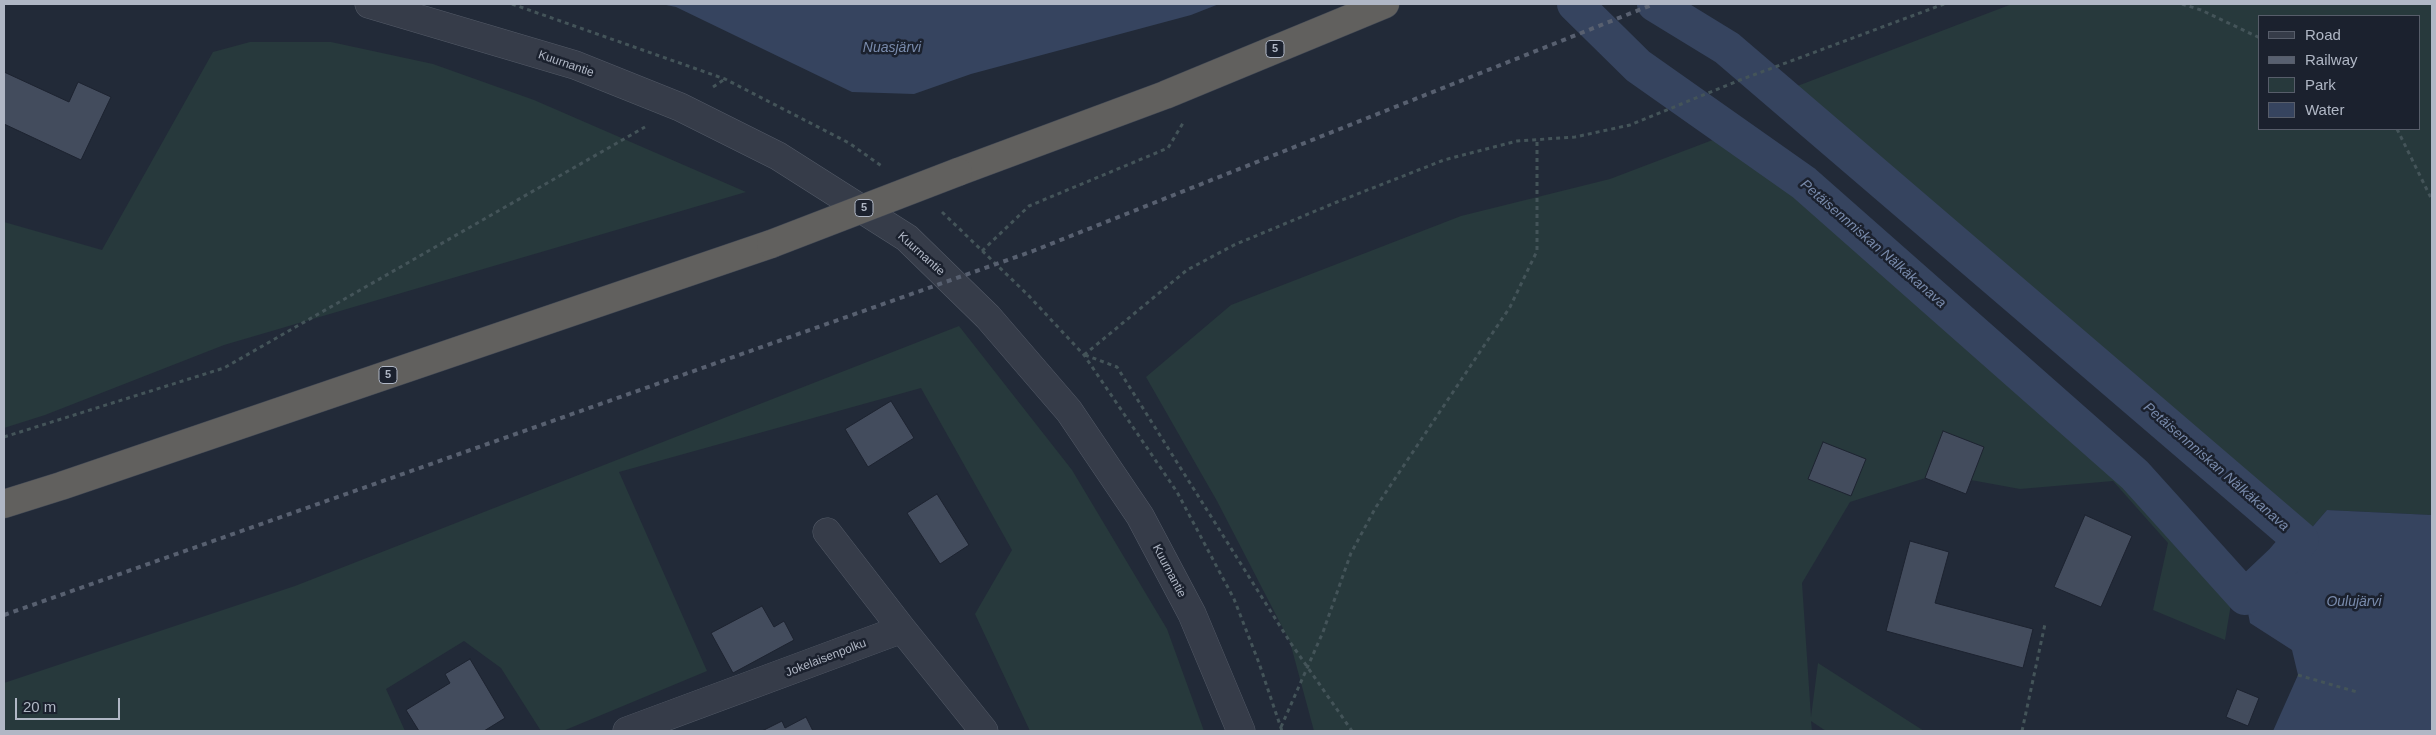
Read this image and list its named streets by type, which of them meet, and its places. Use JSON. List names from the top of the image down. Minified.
{"streets":{"highway":["5"],"street":["Kuurnantie","Jokelaisenpolku"]},"water":["Nuasjärvi","Petäisennniskan Nälkäkanava","Oulujärvi"],"legend":["Road","Railway","Park","Water"],"scale_bar":"20 m"}
